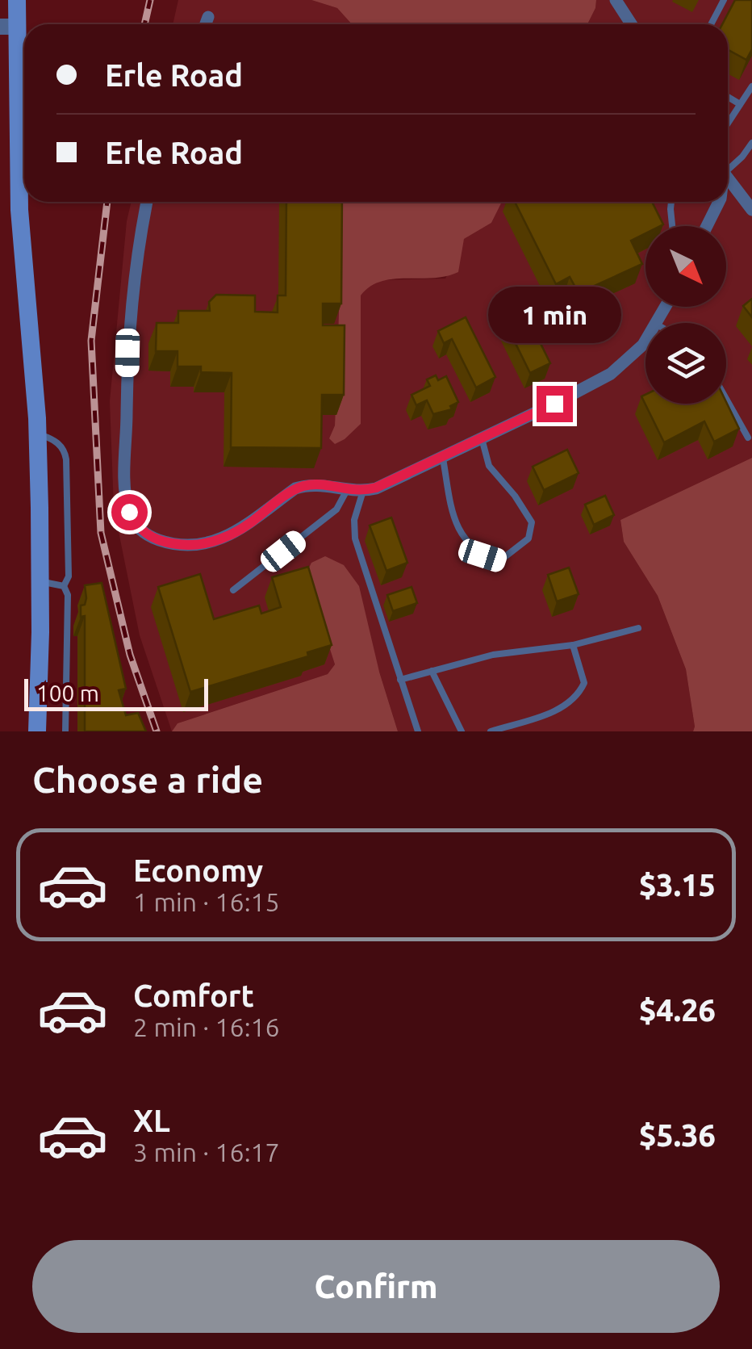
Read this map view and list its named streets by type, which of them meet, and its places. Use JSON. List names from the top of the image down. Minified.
{"scale_bar":"100 m","north":"bottom right","page":{"banner":["Erle Road","Erle Road"],"bubble":"1 min","scale":"100 m","heading":"Choose a ride","list":[{"name":"Economy","note":"1 min · 16:15","value":"$3.15"},{"name":"Comfort","note":"2 min · 16:16","value":"$4.26"},{"name":"XL","note":"3 min · 16:17","value":"$5.36"}],"buttons":"Confirm"}}
